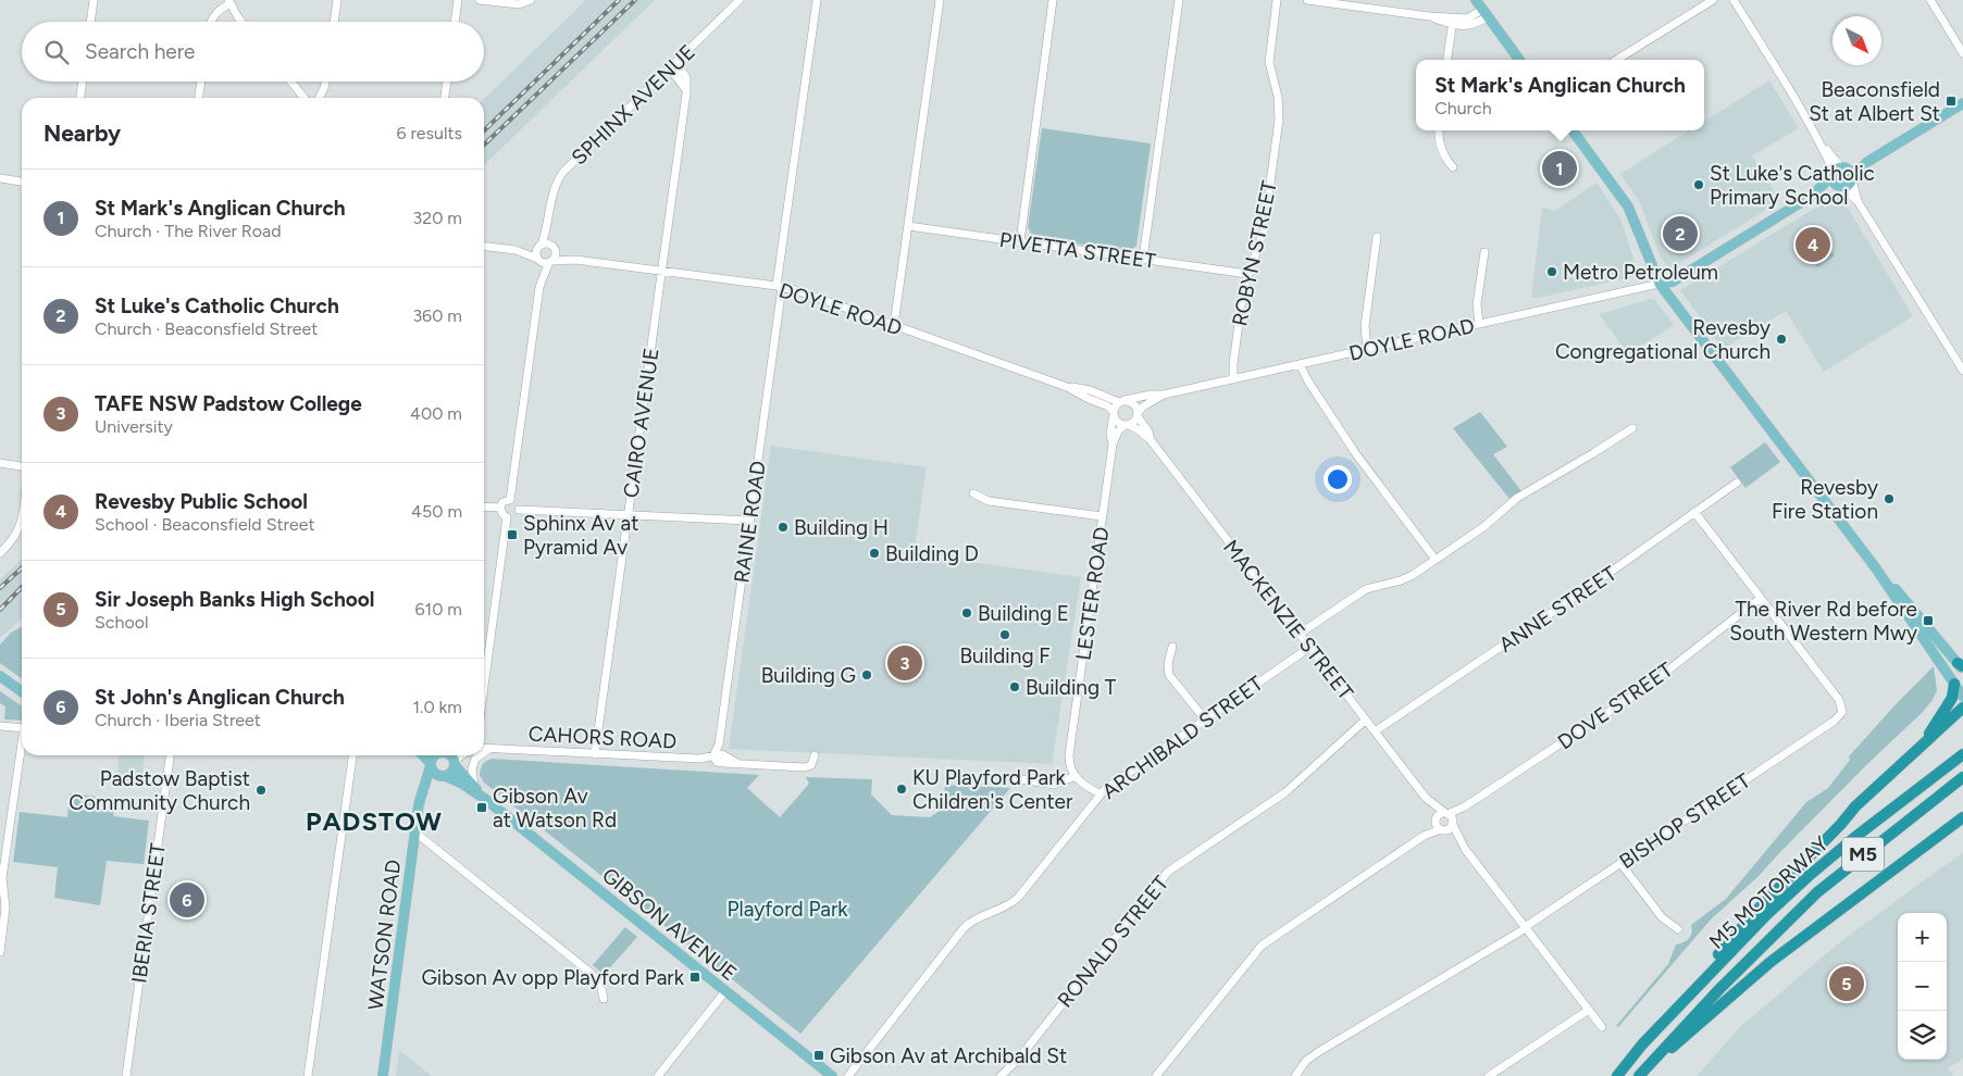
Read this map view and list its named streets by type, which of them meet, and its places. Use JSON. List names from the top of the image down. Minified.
{"streets":{"highway":["M5","M5 MOTORWAY"],"main road":["GIBSON AVENUE","WATSON ROAD"],"street":["SPHINX AVENUE","PIVETTA STREET","ROBYN STREET","DOYLE ROAD","CAIRO AVENUE","RAINE ROAD","LESTER ROAD","ANNE STREET","MACKENZIE STREET","DOVE STREET","CAHORS ROAD","ARCHIBALD STREET","BISHOP STREET","IBERIA STREET","RONALD STREET"]},"crossings":[["SPHINX AVENUE","DOYLE ROAD"],["SPHINX AVENUE","CAIRO AVENUE"],["PIVETTA STREET","ROBYN STREET"],["ROBYN STREET","DOYLE ROAD"],["DOYLE ROAD","CAIRO AVENUE"],["DOYLE ROAD","RAINE ROAD"],["DOYLE ROAD","LESTER ROAD"],["DOYLE ROAD","MACKENZIE STREET"],["CAIRO AVENUE","CAHORS ROAD"],["RAINE ROAD","CAHORS ROAD"],["LESTER ROAD","MACKENZIE STREET"],["ANNE STREET","MACKENZIE STREET"],["MACKENZIE STREET","DOVE STREET"],["MACKENZIE STREET","ARCHIBALD STREET"],["MACKENZIE STREET","RONALD STREET"],["DOVE STREET","BISHOP STREET"]],"districts":["PADSTOW"],"parks":["Playford Park"],"places":{"transit":["Beaconsfield St at Albert St","Sphinx Av at Pyramid Av","The River Rd before South Western Mwy","Gibson Av at Watson Rd","Gibson Av opp Playford Park","Gibson Av at Archibald St"],"other":["St Luke's Catholic Primary School","Metro Petroleum","Revesby Congregational Church","Revesby Fire Station","Building H","Building D","Building E","Building F","Building G","Building T","KU Playford Park Children's Center","Padstow Baptist Community Church"]},"north":"bottom right","page":{"search":"Search here","popup":["St Mark's Anglican Church","Church"],"heading":["Nearby","6 results"],"pins":["1","2","4","3","6","5"],"list":[{"mark":"1","name":"St Mark's Anglican Church","note":"Church · The River Road","value":"320 m"},{"mark":"2","name":"St Luke's Catholic Church","note":"Church · Beaconsfield Street","value":"360 m"},{"mark":"3","name":"TAFE NSW Padstow College","note":"University","value":"400 m"},{"mark":"4","name":"Revesby Public School","note":"School · Beaconsfield Street","value":"450 m"},{"mark":"5","name":"Sir Joseph Banks High School","note":"School","value":"610 m"},{"mark":"6","name":"St John's Anglican Church","note":"Church · Iberia Street","value":"1.0 km"}],"map_buttons":["+","−"]}}
